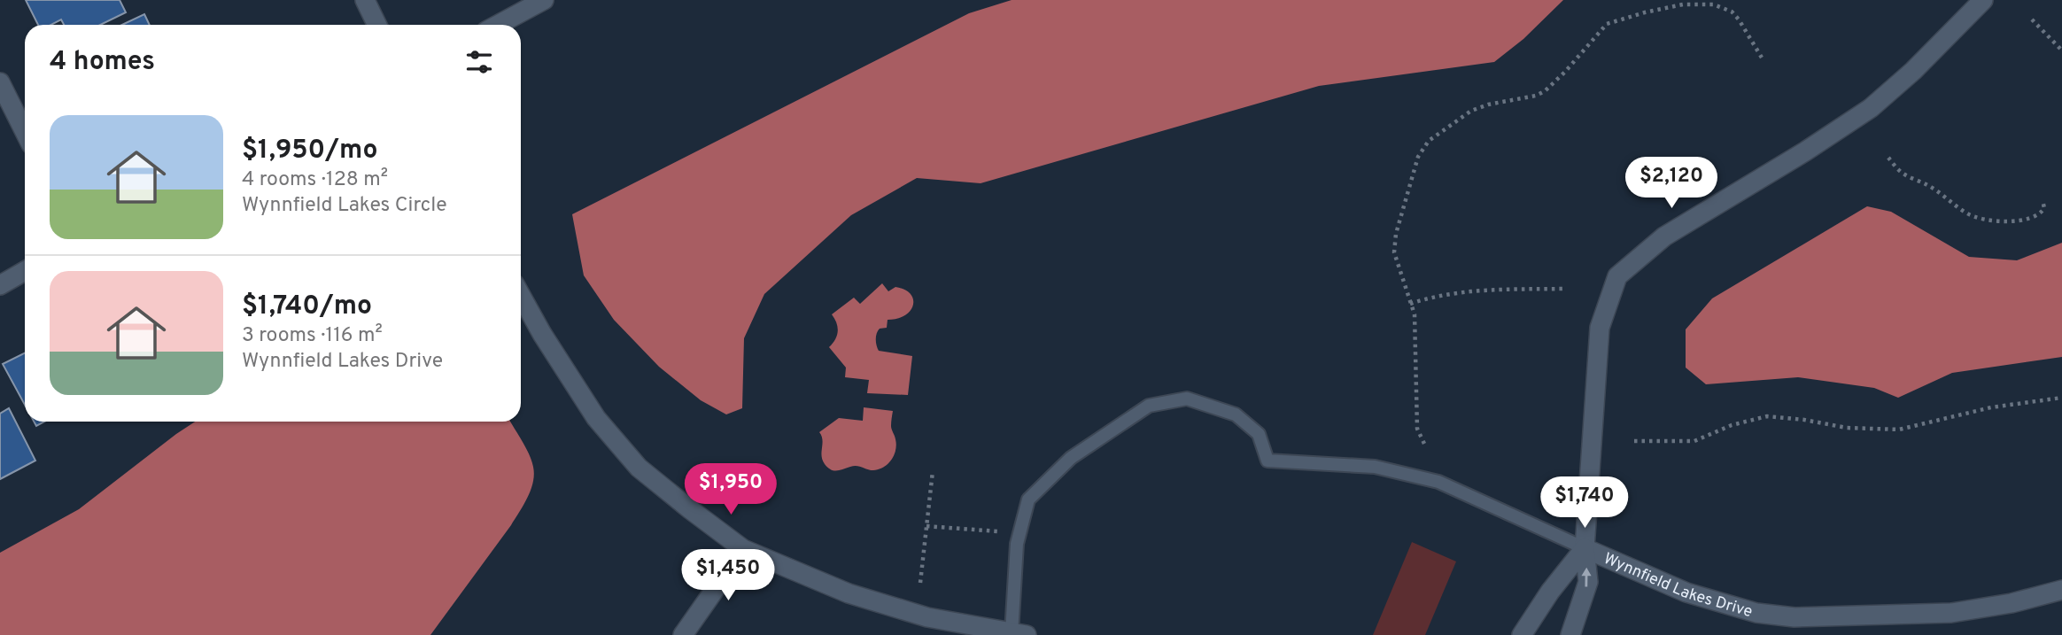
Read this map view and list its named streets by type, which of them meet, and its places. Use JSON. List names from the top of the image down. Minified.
{"streets":{"street":["Wynnfield Lakes Drive"]},"page":{"heading":"4 homes","list":[{"name":"$1,950/mo","note":"4 rooms · 128 m² · Wynnfield Lakes Circle"},{"name":"$1,740/mo","note":"3 rooms · 116 m² · Wynnfield Lakes Drive"}],"price":["$2,120","$1,950","$1,740","$1,450"]}}
